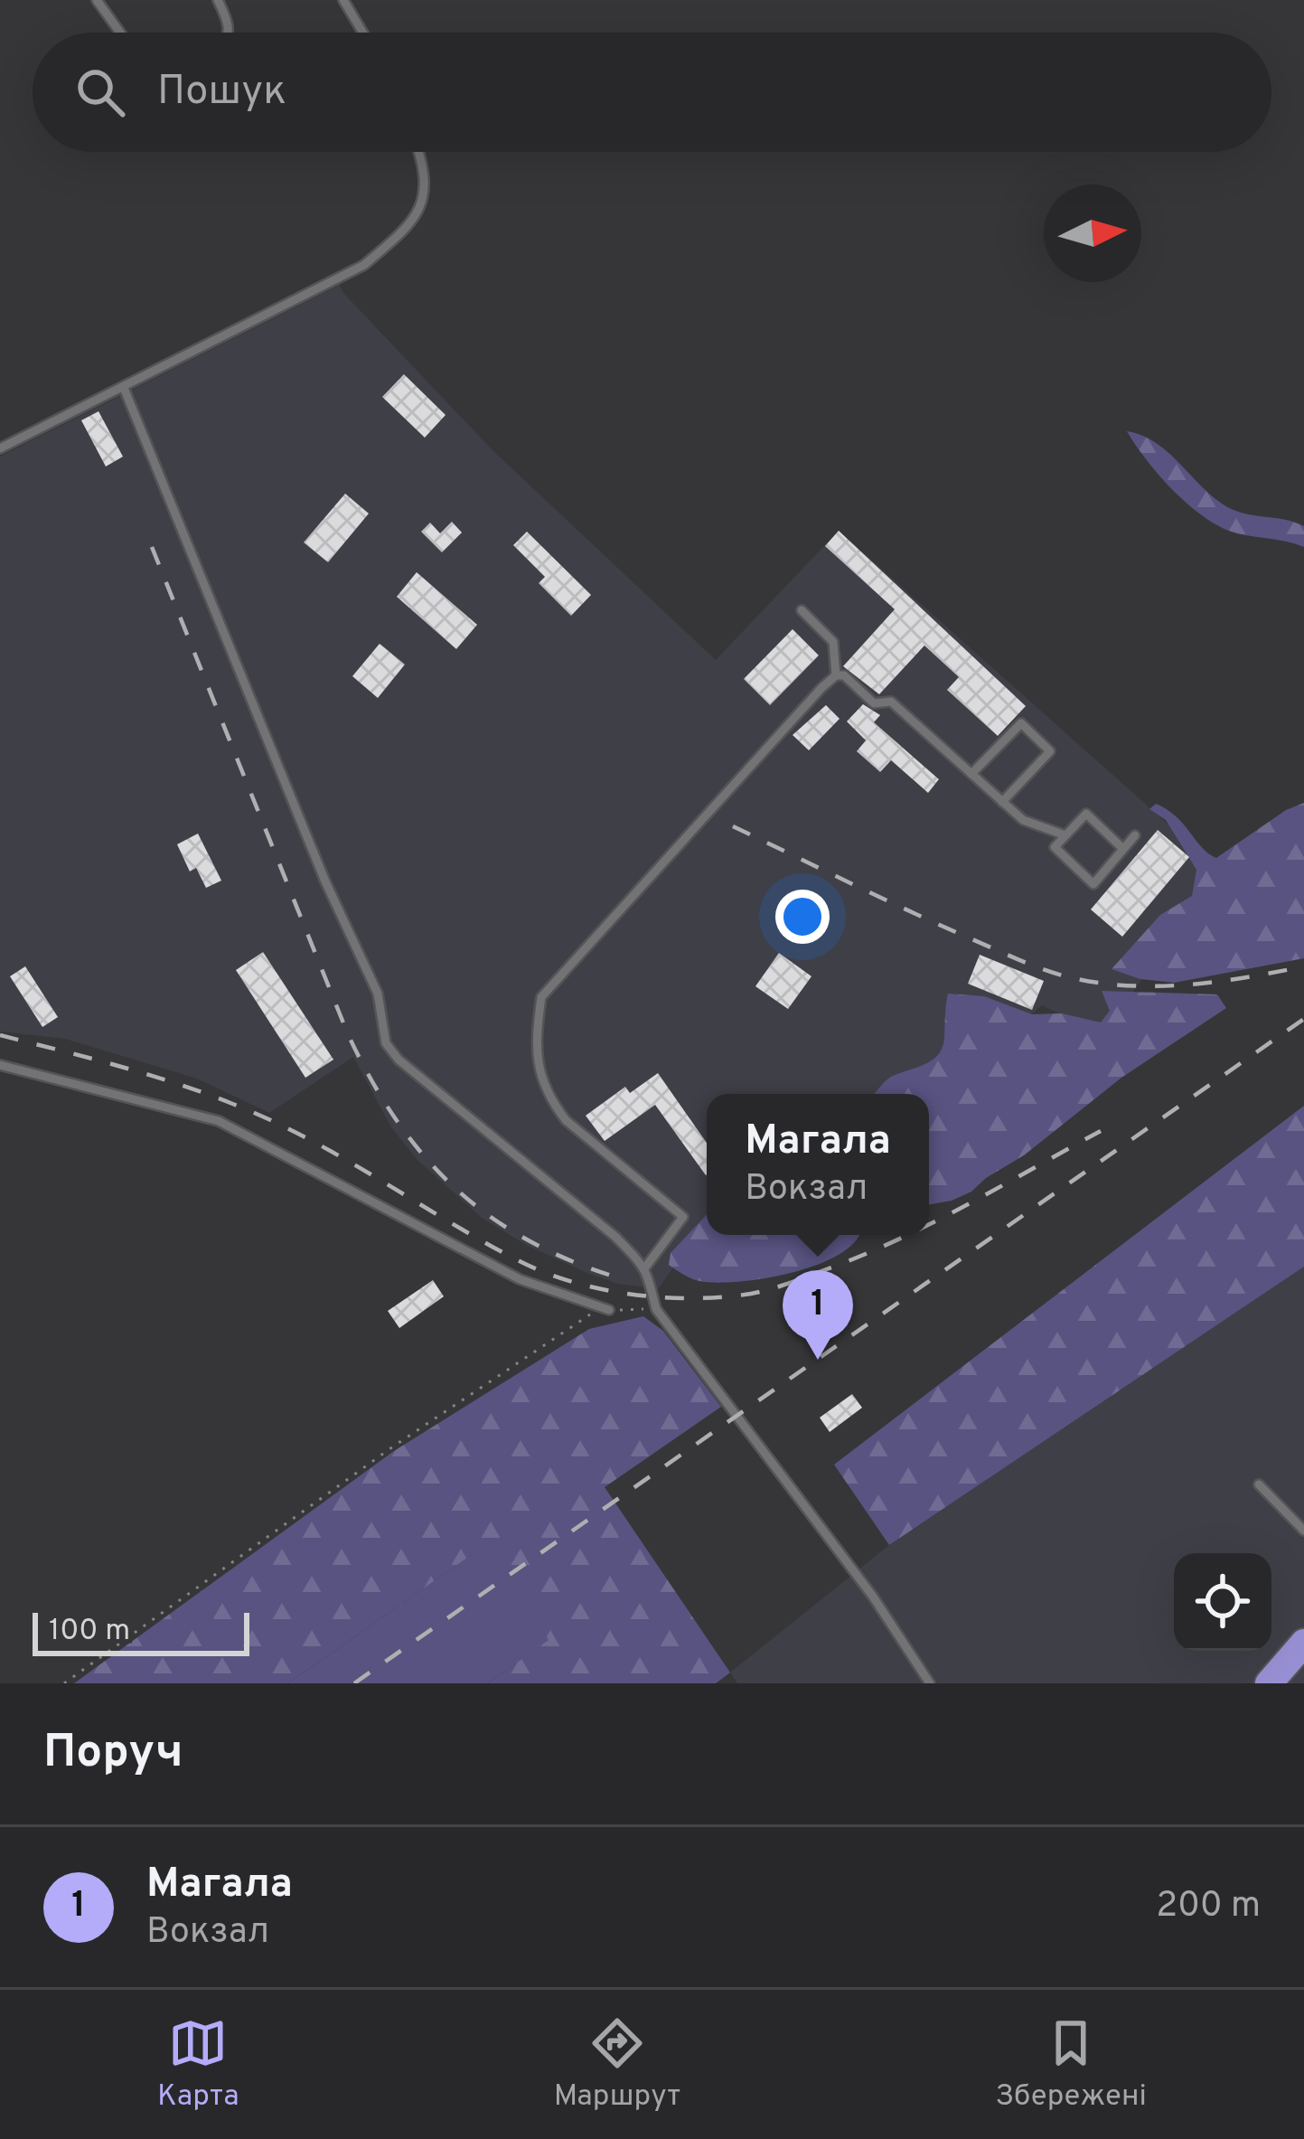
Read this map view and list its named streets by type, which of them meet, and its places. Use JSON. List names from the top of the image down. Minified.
{"scale_bar":"100 m","north":"right","page":{"search":"Пошук","popup":["Магала","Вокзал"],"pins":"1","scale":"100 m","heading":"Поруч","list":[{"mark":"1","name":"Магала","note":"Вокзал","value":"200 m"}],"nav":["Карта","Маршрут","Збережені"]}}
